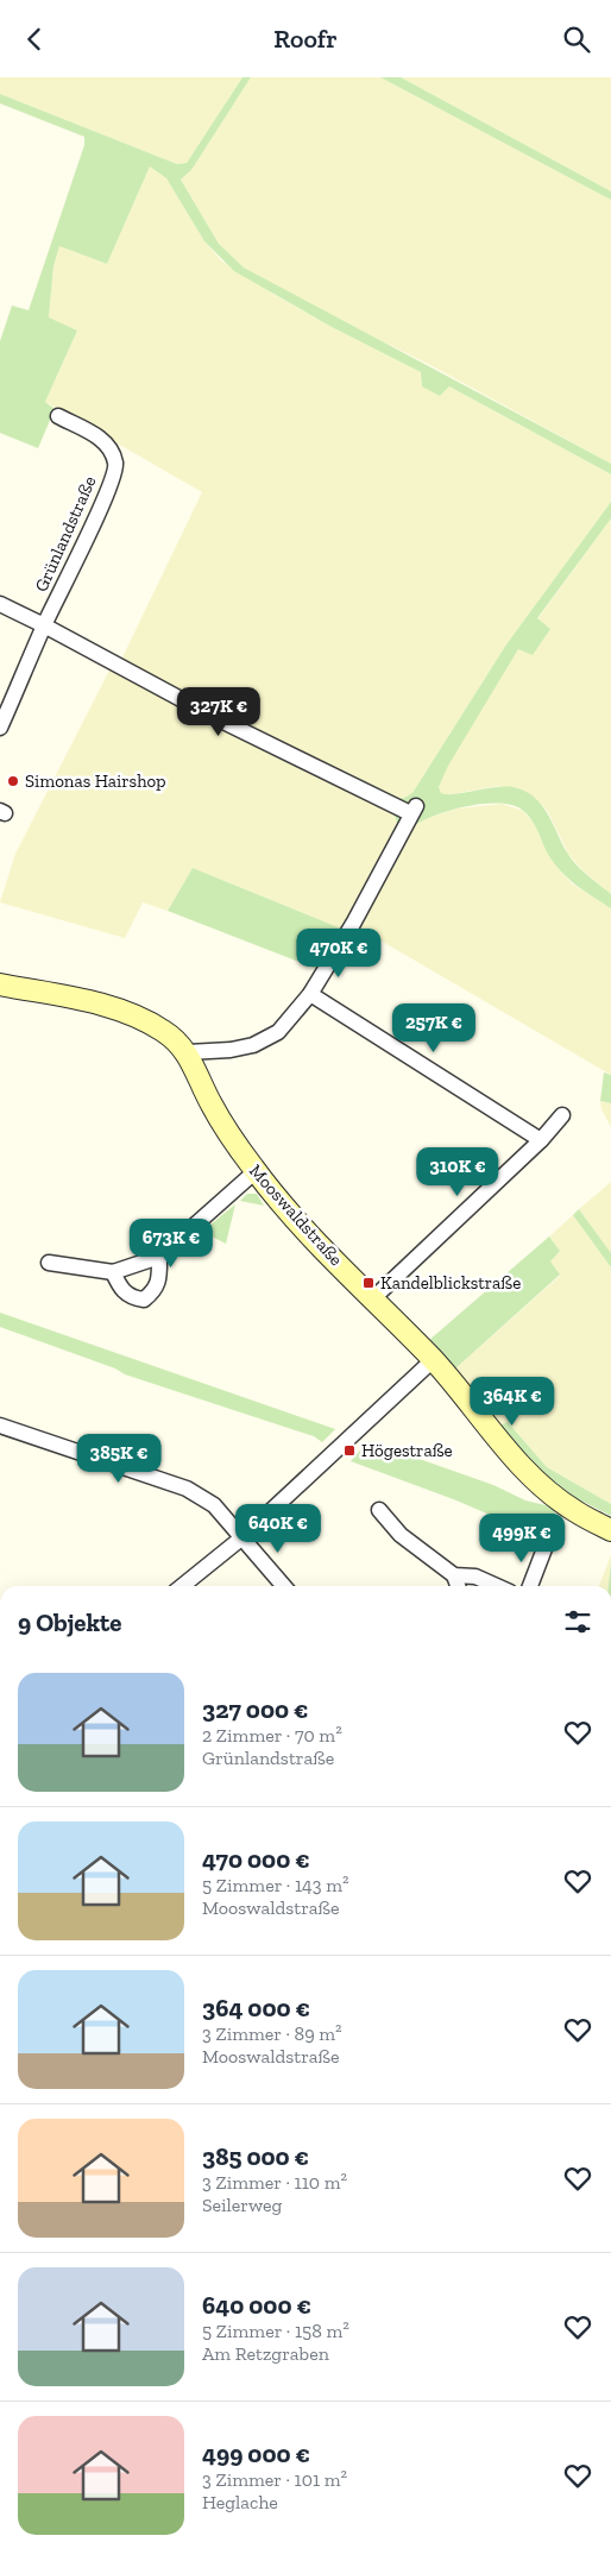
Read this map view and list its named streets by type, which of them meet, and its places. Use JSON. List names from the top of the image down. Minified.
{"streets":{"street":["Grünlandstraße","Mooswaldstraße"]},"places":{"other":["Simonas Hairshop"],"transit":["Kandelblickstraße","Högestraße"]},"page":{"header":"Roofr","price":["327K €","470K €","257K €","310K €","673K €","364K €","385K €","640K €","499K €"],"heading":"9 Objekte","list":[{"name":"327 000 €","note":"2 Zimmer · 70 m² · Grünlandstraße"},{"name":"470 000 €","note":"5 Zimmer · 143 m² · Mooswaldstraße"},{"name":"364 000 €","note":"3 Zimmer · 89 m² · Mooswaldstraße"},{"name":"385 000 €","note":"3 Zimmer · 110 m² · Seilerweg"},{"name":"640 000 €","note":"5 Zimmer · 158 m² · Am Retzgraben"},{"name":"499 000 €","note":"3 Zimmer · 101 m² · Heglache"}]}}
